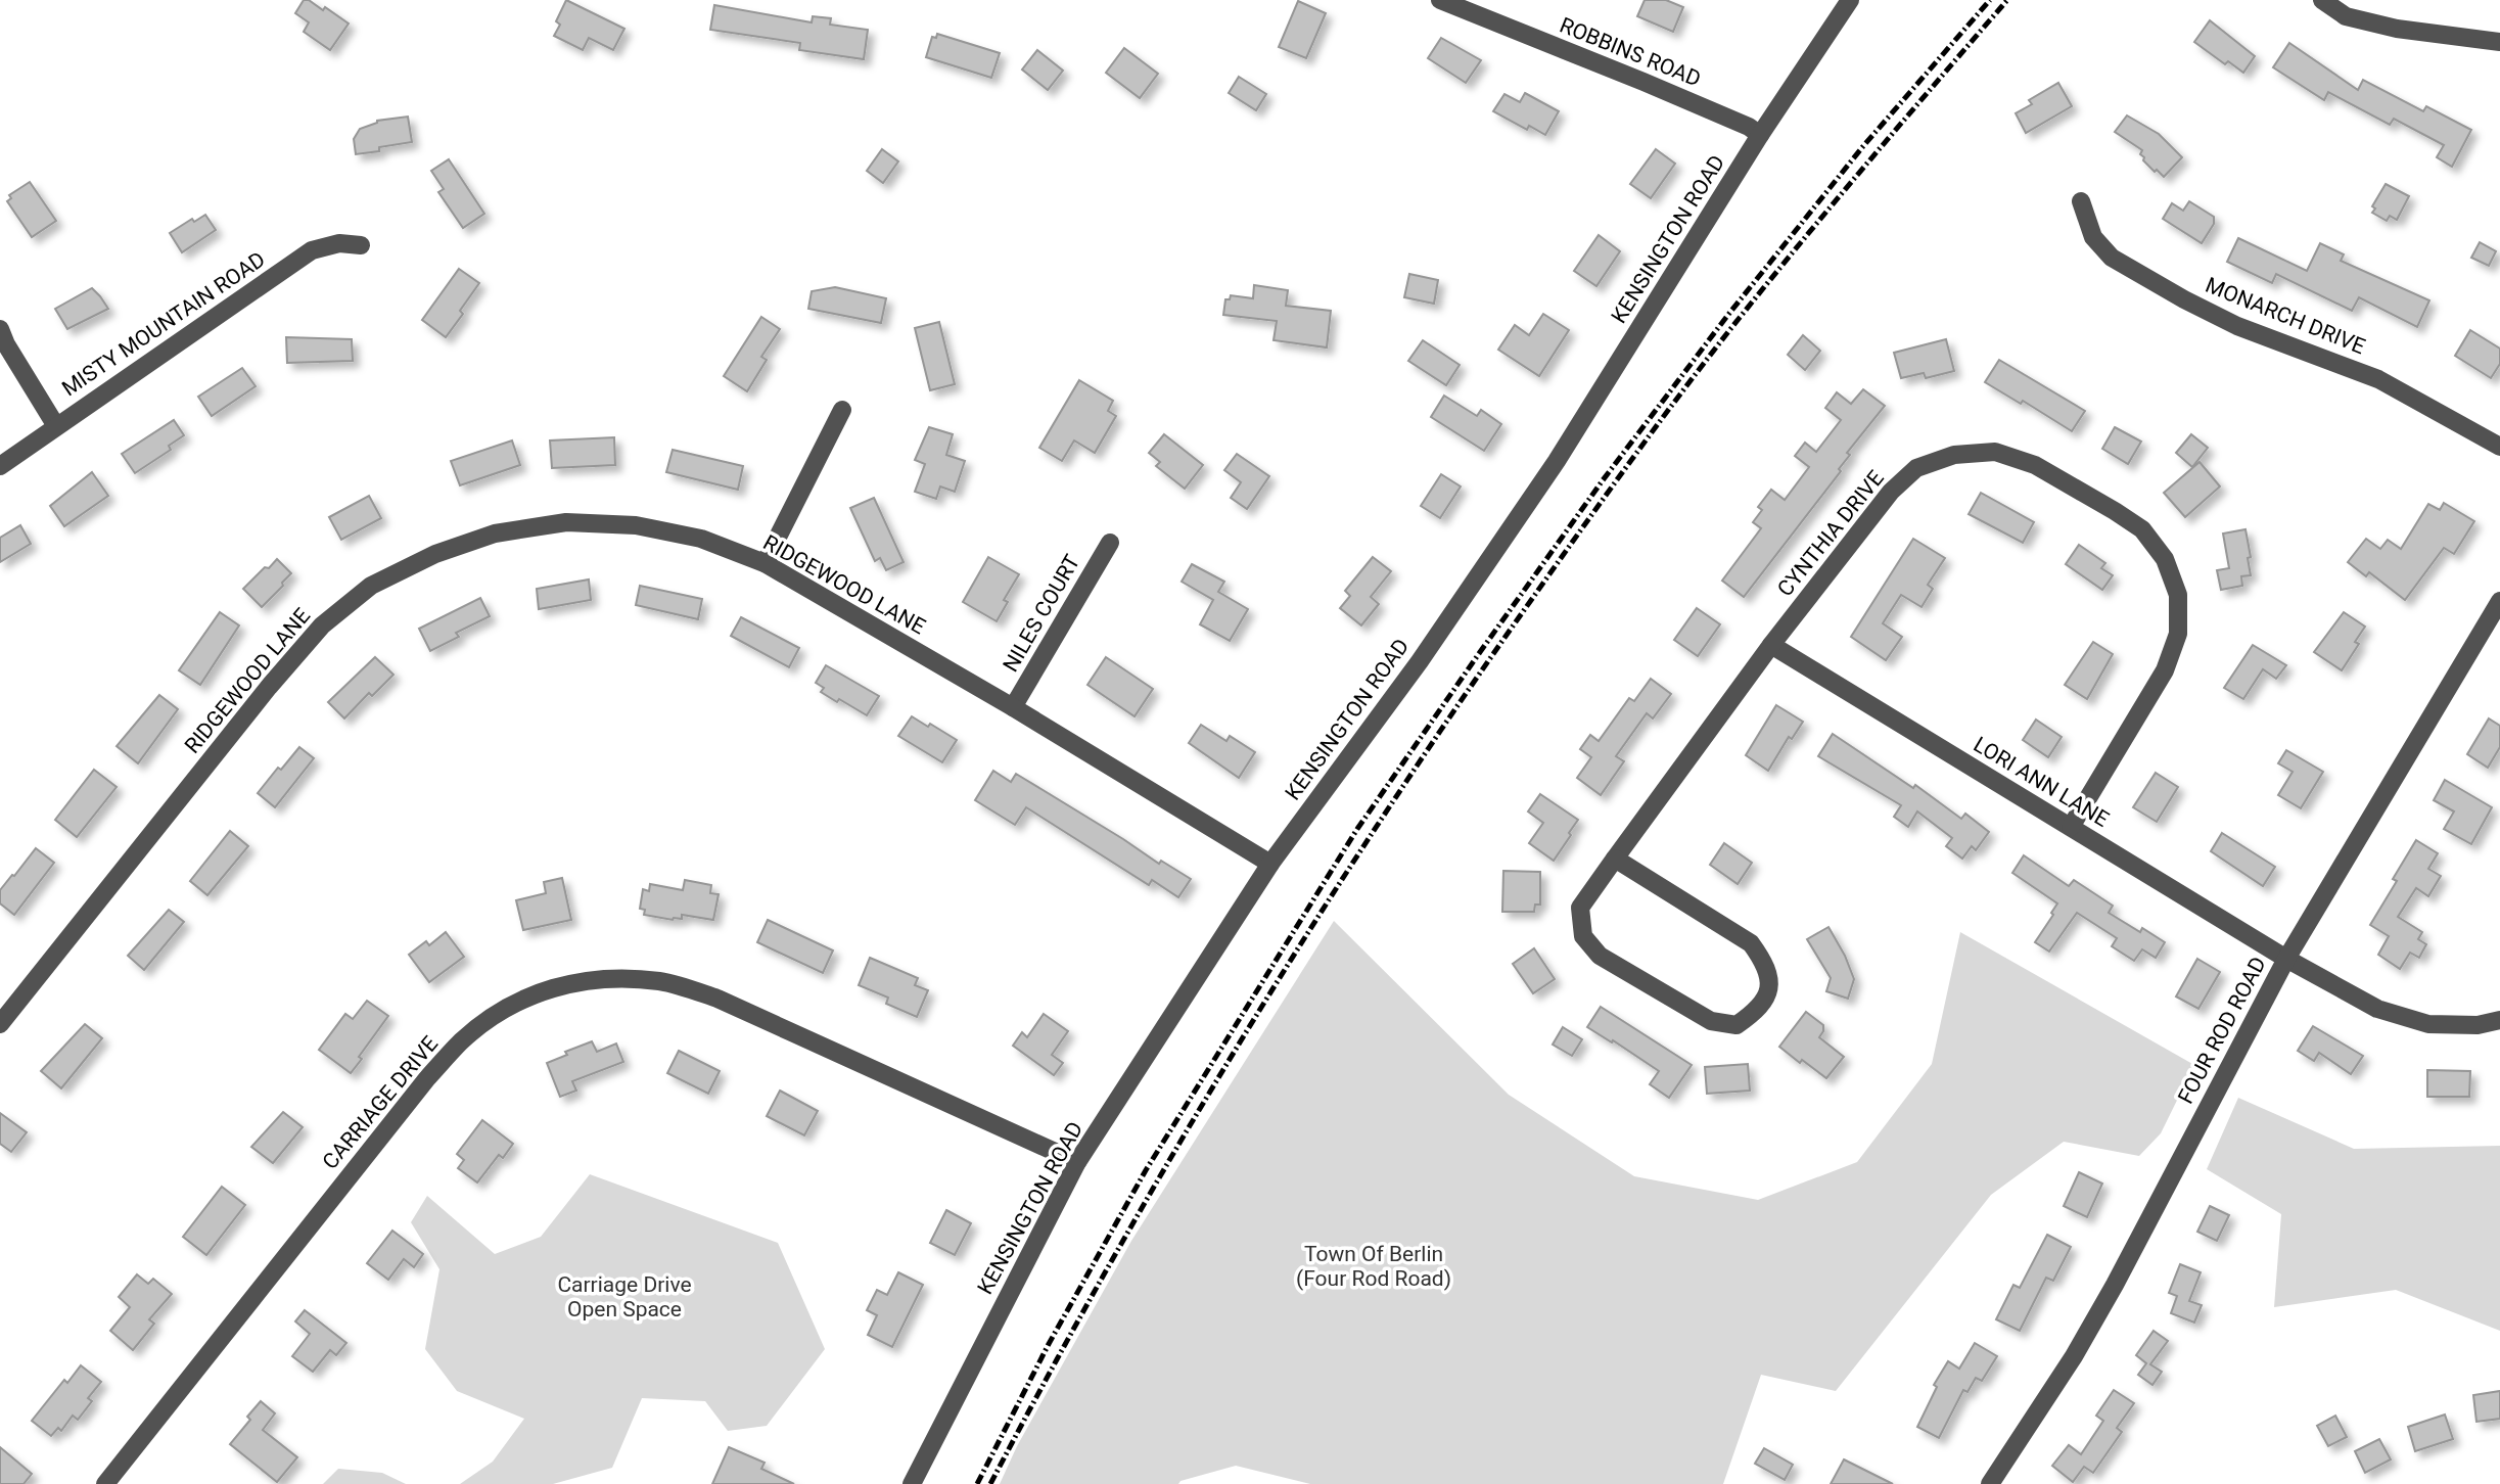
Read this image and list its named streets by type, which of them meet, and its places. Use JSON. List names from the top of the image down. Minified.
{"streets":{"street":["ROBBINS ROAD","KENSINGTON ROAD","MONARCH DRIVE","MISTY MOUNTAIN ROAD","CYNTHIA DRIVE","RIDGEWOOD LANE","NILES COURT","LORI ANN LANE","FOUR ROD ROAD","CARRIAGE DRIVE"]},"crossings":[["ROBBINS ROAD","KENSINGTON ROAD"],["KENSINGTON ROAD","RIDGEWOOD LANE"],["KENSINGTON ROAD","CARRIAGE DRIVE"],["CYNTHIA DRIVE","LORI ANN LANE"],["RIDGEWOOD LANE","NILES COURT"],["LORI ANN LANE","FOUR ROD ROAD"]],"parks":["Town Of Berlin (Four Rod Road)","Carriage Drive Open Space"]}
